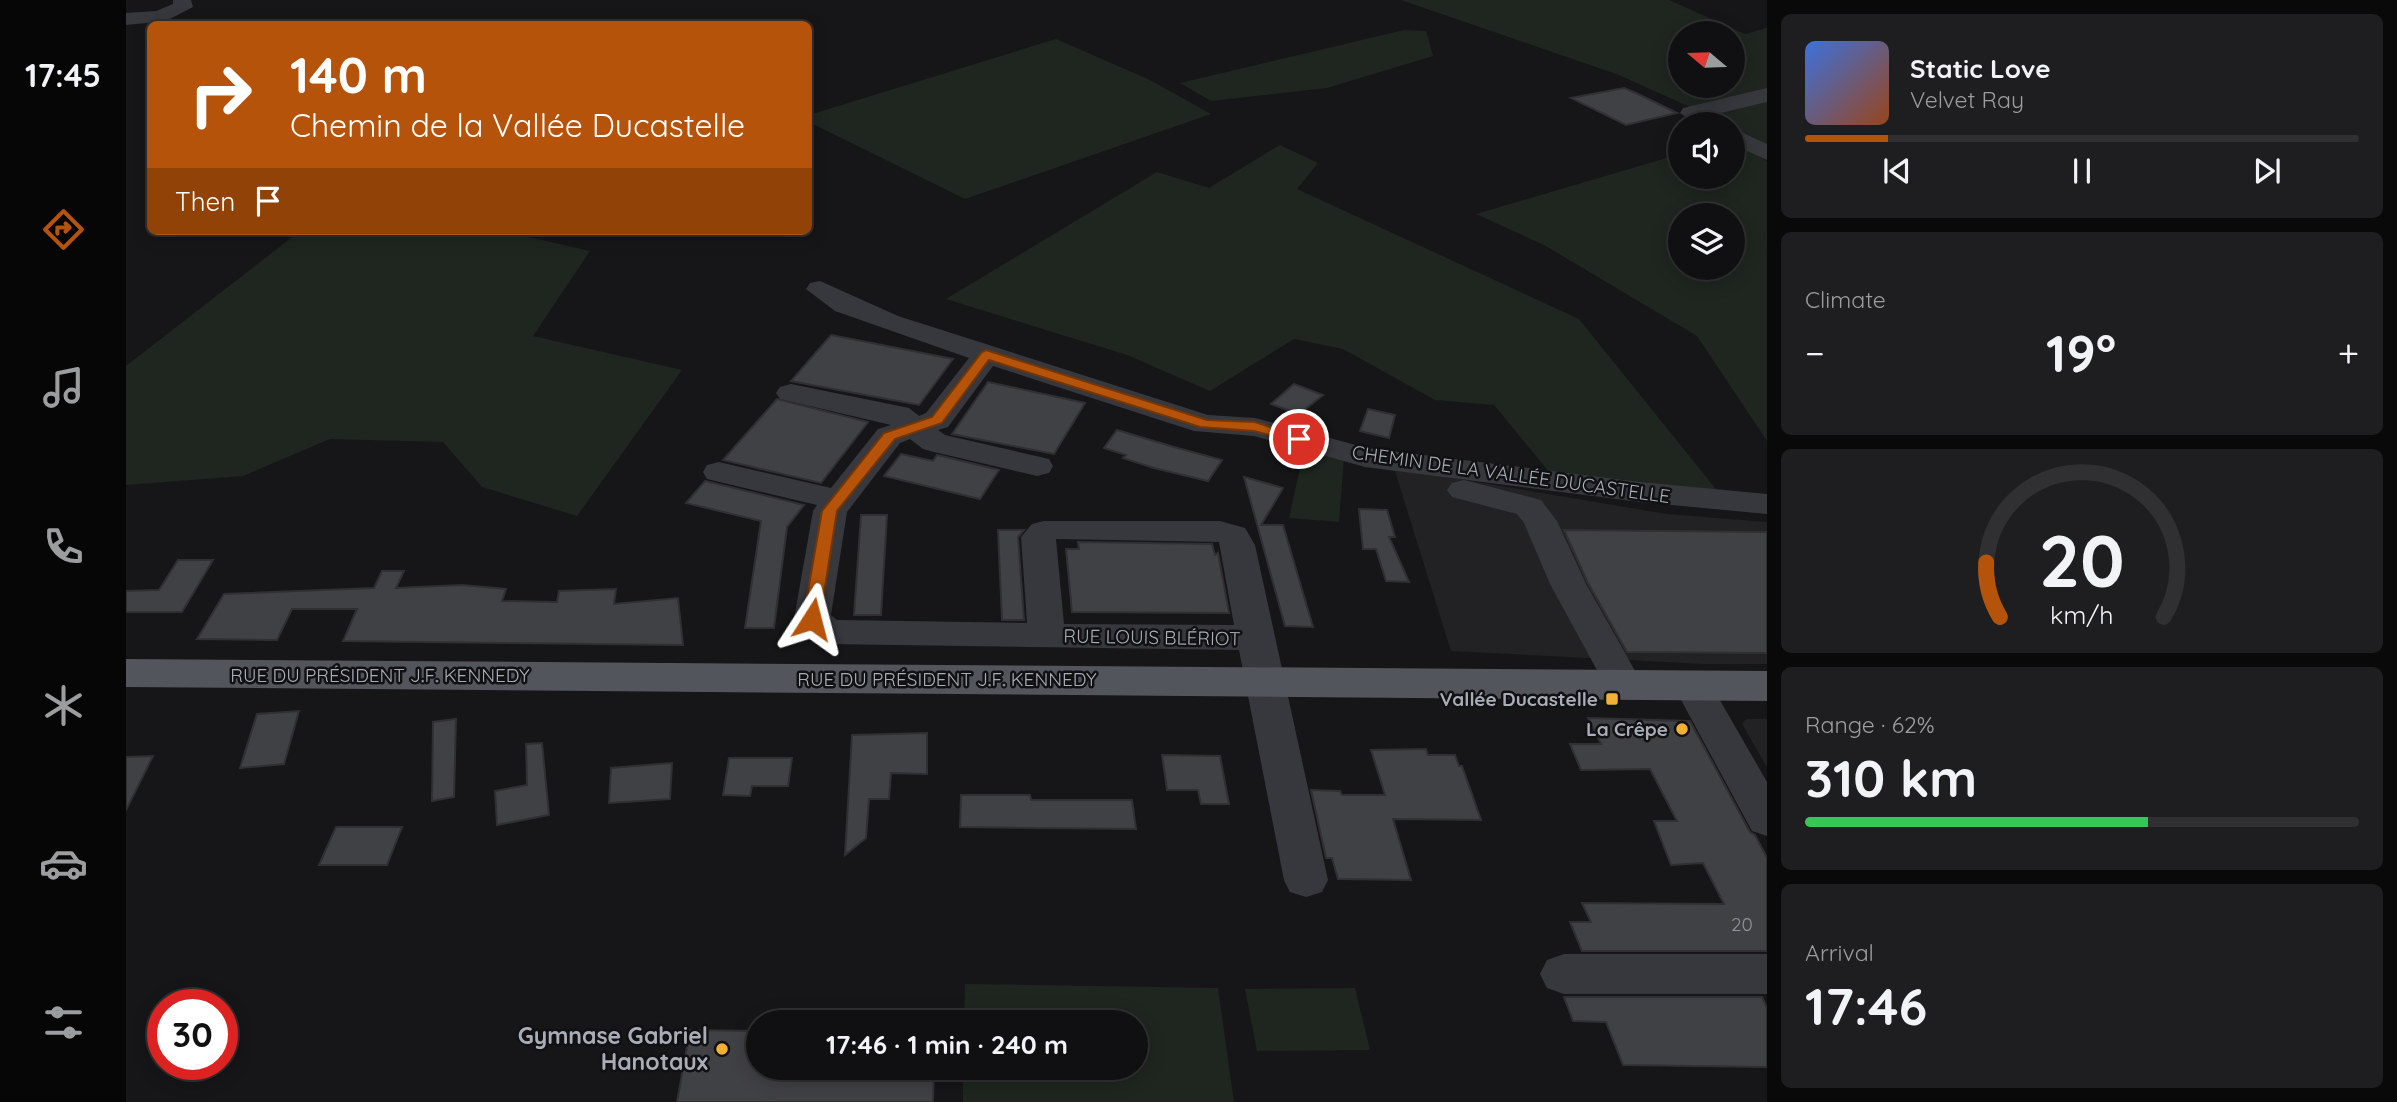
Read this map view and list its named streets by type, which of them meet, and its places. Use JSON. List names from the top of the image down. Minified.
{"streets":{"main road":["RUE DU PRÉSIDENT J.F. KENNEDY"],"street":["CHEMIN DE LA VALLÉE DUCASTELLE","RUE LOUIS BLÉRIOT"]},"places":{"transit":["Vallée Ducastelle"],"other":["La Crêpe","Gymnase Gabriel Hanotaux"]},"house_numbers":["20"],"north":"left","page":{"tabs":"17:45","turn":["140 m","Chemin de la Vallée Ducastelle"],"song":["Static Love","Velvet Ray"],"then":"Then","tile":["Climate",["Range · 62%","310 km"],["Arrival","17:46"]],"heat":["−","19°","+"],"limit":"30","trip":"17:46 · 1 min · 240 m","gauge":["20","km/h"]}}
